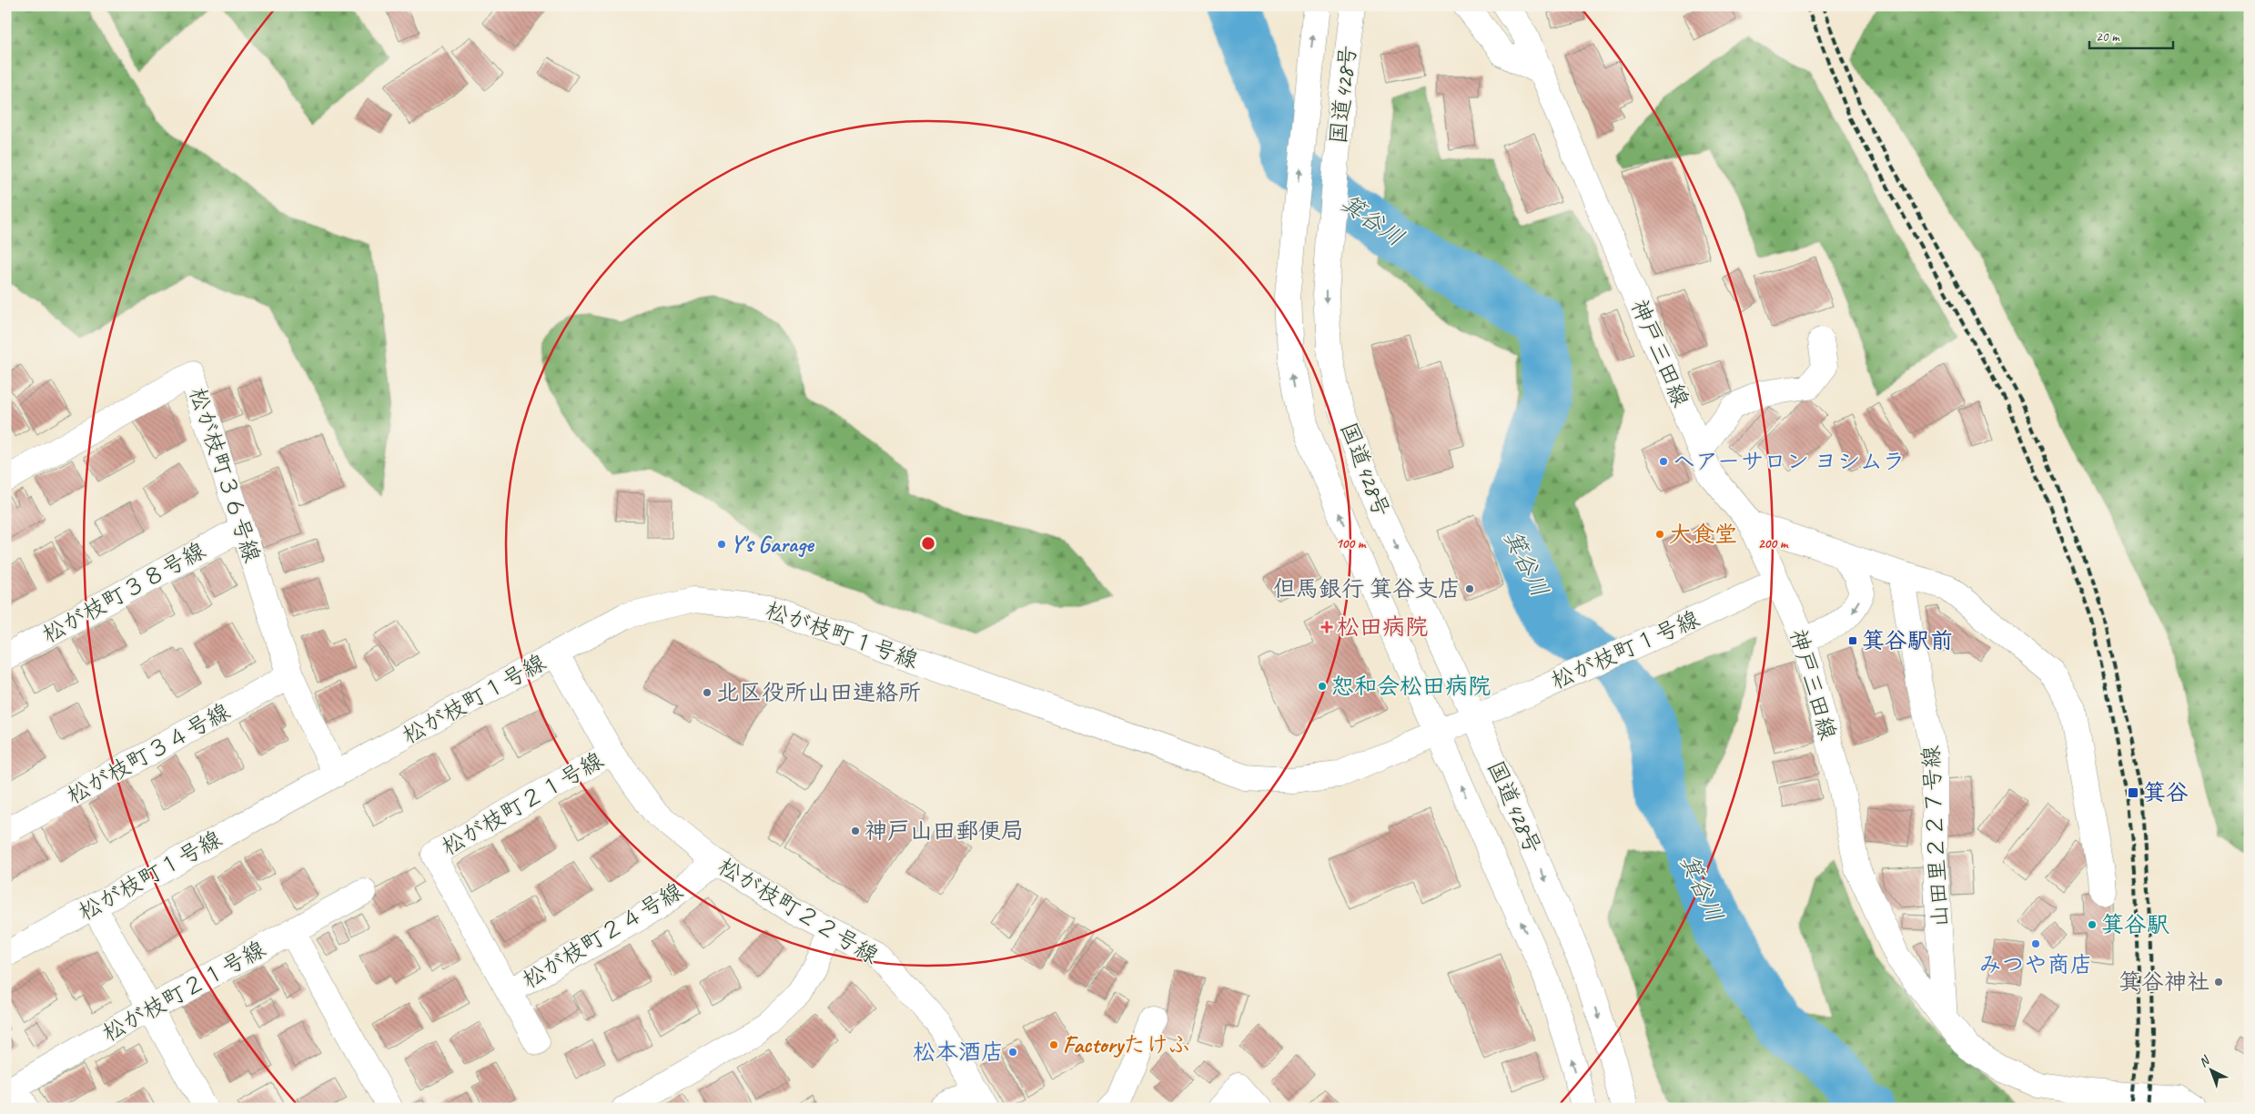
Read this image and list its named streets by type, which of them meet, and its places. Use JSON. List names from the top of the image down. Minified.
{"streets":{"main road":["国道428号","神戸三田線","松が枝町３６号線","松が枝町３８号線","松が枝町１号線","松が枝町３４号線","松が枝町２１号線","山田里２２７号線","松が枝町２２号線","松が枝町２４号線"]},"crossings":[["国道428号","松が枝町１号線"],["神戸三田線","松が枝町１号線"],["神戸三田線","山田里２２７号線"],["松が枝町３６号線","松が枝町３８号線"],["松が枝町３６号線","松が枝町１号線"],["松が枝町３６号線","松が枝町３４号線"],["松が枝町１号線","松が枝町２２号線"],["松が枝町２１号線","松が枝町２２号線"],["松が枝町２１号線","松が枝町２４号線"],["松が枝町２２号線","松が枝町２４号線"]],"water":["箕谷川"],"places":{"other":["ヘアーサロン ヨシムラ","大食堂","Y's Garage","但馬銀行 箕谷支店","恕和会松田病院","北区役所山田連絡所","神戸山田郵便局","箕谷駅","みつや商店","箕谷神社","Factoryたけふ","松本酒店"],"health":["松田病院"],"transit":["箕谷駅前","箕谷"]},"scale_bar":"20 m","north":"top left","rings":["100 m","200 m"]}
